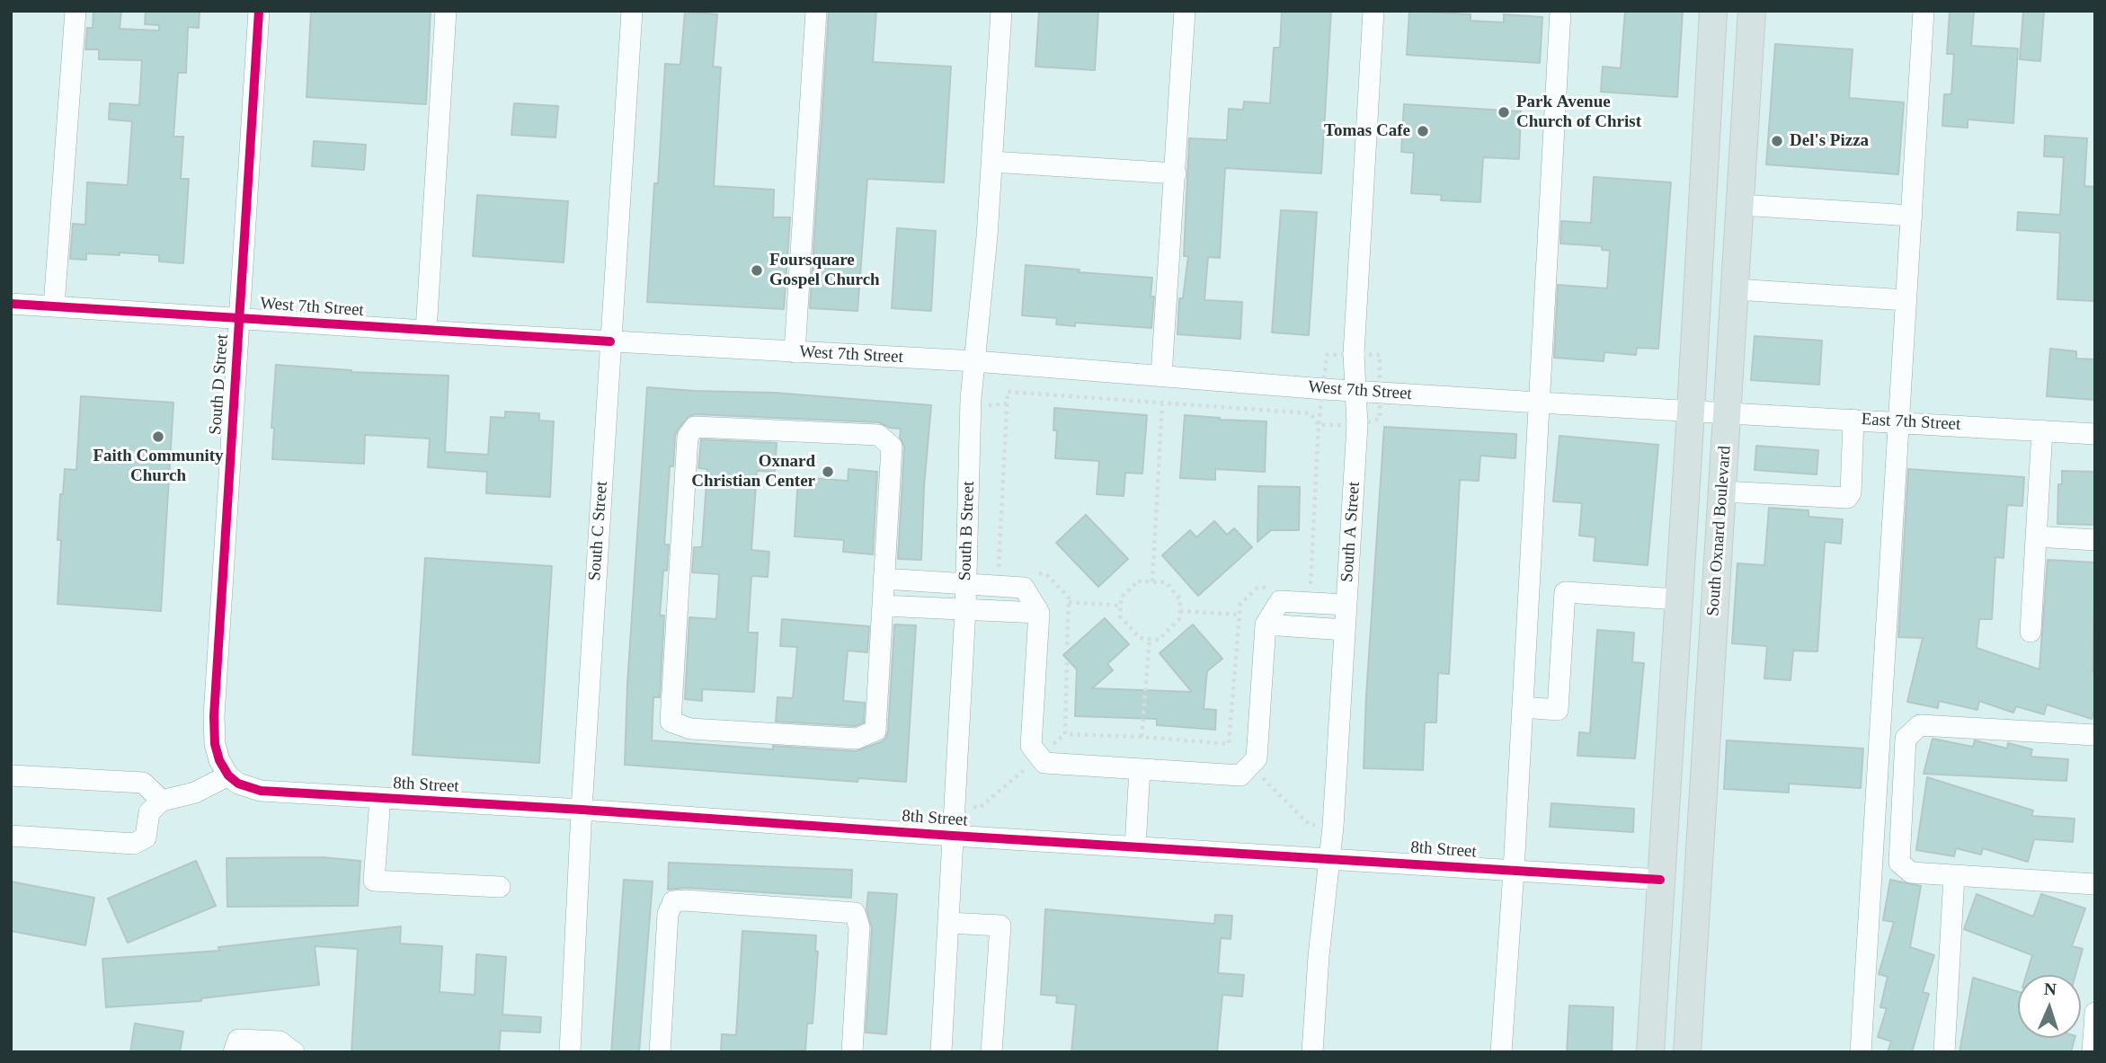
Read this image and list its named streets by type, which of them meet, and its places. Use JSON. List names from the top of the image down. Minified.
{"streets":{"main road":["South Oxnard Boulevard"],"street":["West 7th Street","South D Street","East 7th Street","South C Street","South B Street","South A Street","8th Street"]},"crossings":[["West 7th Street","South D Street"],["West 7th Street","East 7th Street"],["West 7th Street","South C Street"],["West 7th Street","South B Street"],["West 7th Street","South Oxnard Boulevard"],["West 7th Street","South A Street"],["South D Street","8th Street"],["East 7th Street","South Oxnard Boulevard"],["South C Street","8th Street"],["South B Street","8th Street"],["South Oxnard Boulevard","8th Street"],["South A Street","8th Street"]],"places":["Park Avenue Church of Christ","Tomas Cafe","Del's Pizza","Foursquare Gospel Church","Faith Community Church","Oxnard Christian Center"],"north":"top"}
